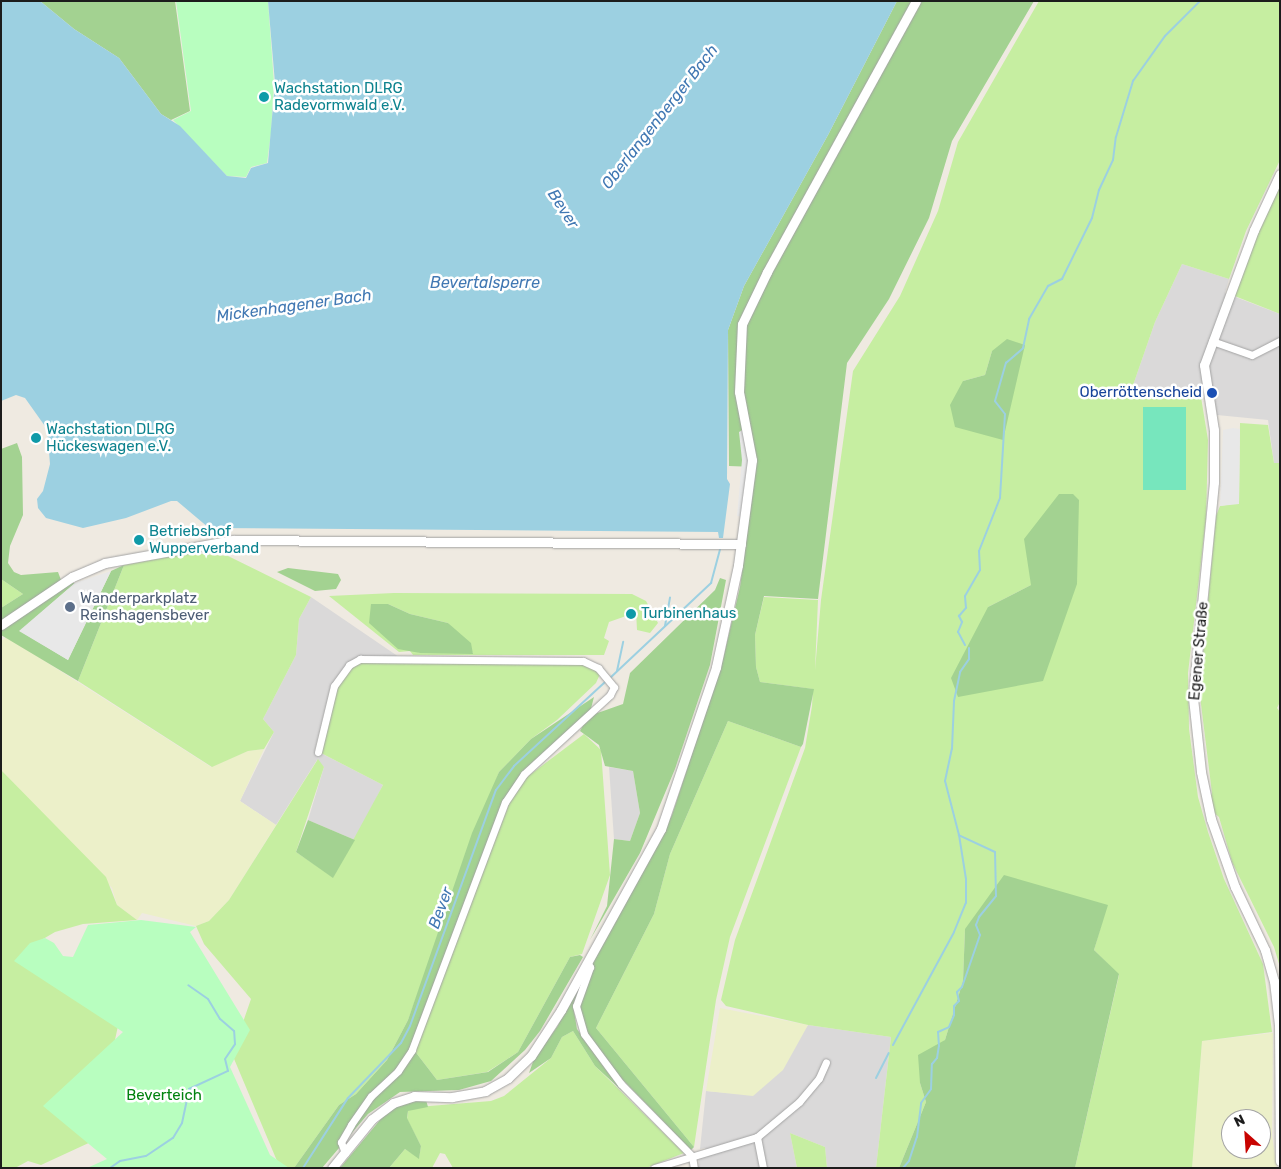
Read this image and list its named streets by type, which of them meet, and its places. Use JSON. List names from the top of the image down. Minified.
{"streets":{"street":["Egener Straße"]},"water":["Oberlangenberger Bach","Bever","Bevertalsperre","Mickenhagener Bach"],"parks":["Beverteich"],"places":["Wachstation DLRG Radevormwald e.V.","Oberröttenscheid","Wachstation DLRG Hückeswagen e.V.","Betriebshof Wupperverband","Wanderparkplatz Reinshagensbever","Turbinenhaus"],"north":"top left"}
